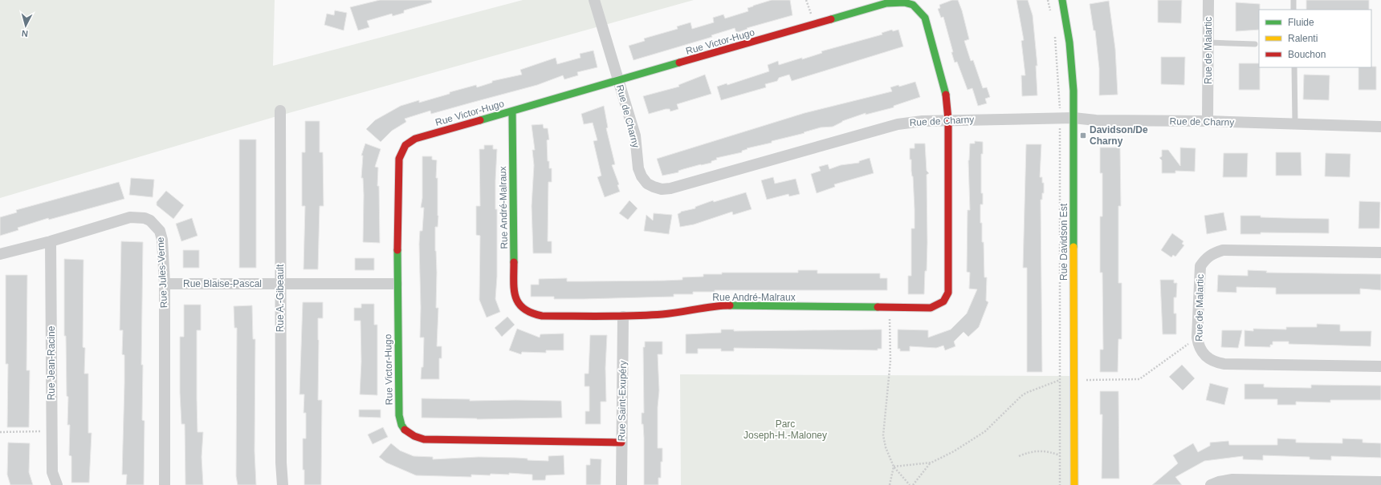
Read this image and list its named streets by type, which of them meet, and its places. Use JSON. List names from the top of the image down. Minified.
{"streets":{"street":["Rue Victor-Hugo","Rue de Malartic","Rue de Charny","Rue André-Malraux","Rue Davidson Est","Rue Jules-Verne","Rue Blaise-Pascal","Rue A.-Gibeault","Rue Jean-Racine","Rue Saint-Exupéry"]},"crossings":[["Rue Victor-Hugo","Rue de Charny"],["Rue Victor-Hugo","Rue André-Malraux"],["Rue Victor-Hugo","Rue Blaise-Pascal"],["Rue Victor-Hugo","Rue Saint-Exupéry"],["Rue de Malartic","Rue de Charny"],["Rue de Charny","Rue André-Malraux"],["Rue de Charny","Rue Davidson Est"],["Rue André-Malraux","Rue Saint-Exupéry"],["Rue Jules-Verne","Rue Blaise-Pascal"],["Rue Jules-Verne","Rue Jean-Racine"],["Rue Blaise-Pascal","Rue A.-Gibeault"]],"parks":["Parc Joseph-H.-Maloney"],"places":{"transit":["Davidson/De Charny"]},"legend":["Fluide","Ralenti","Bouchon"],"north":"bottom"}
